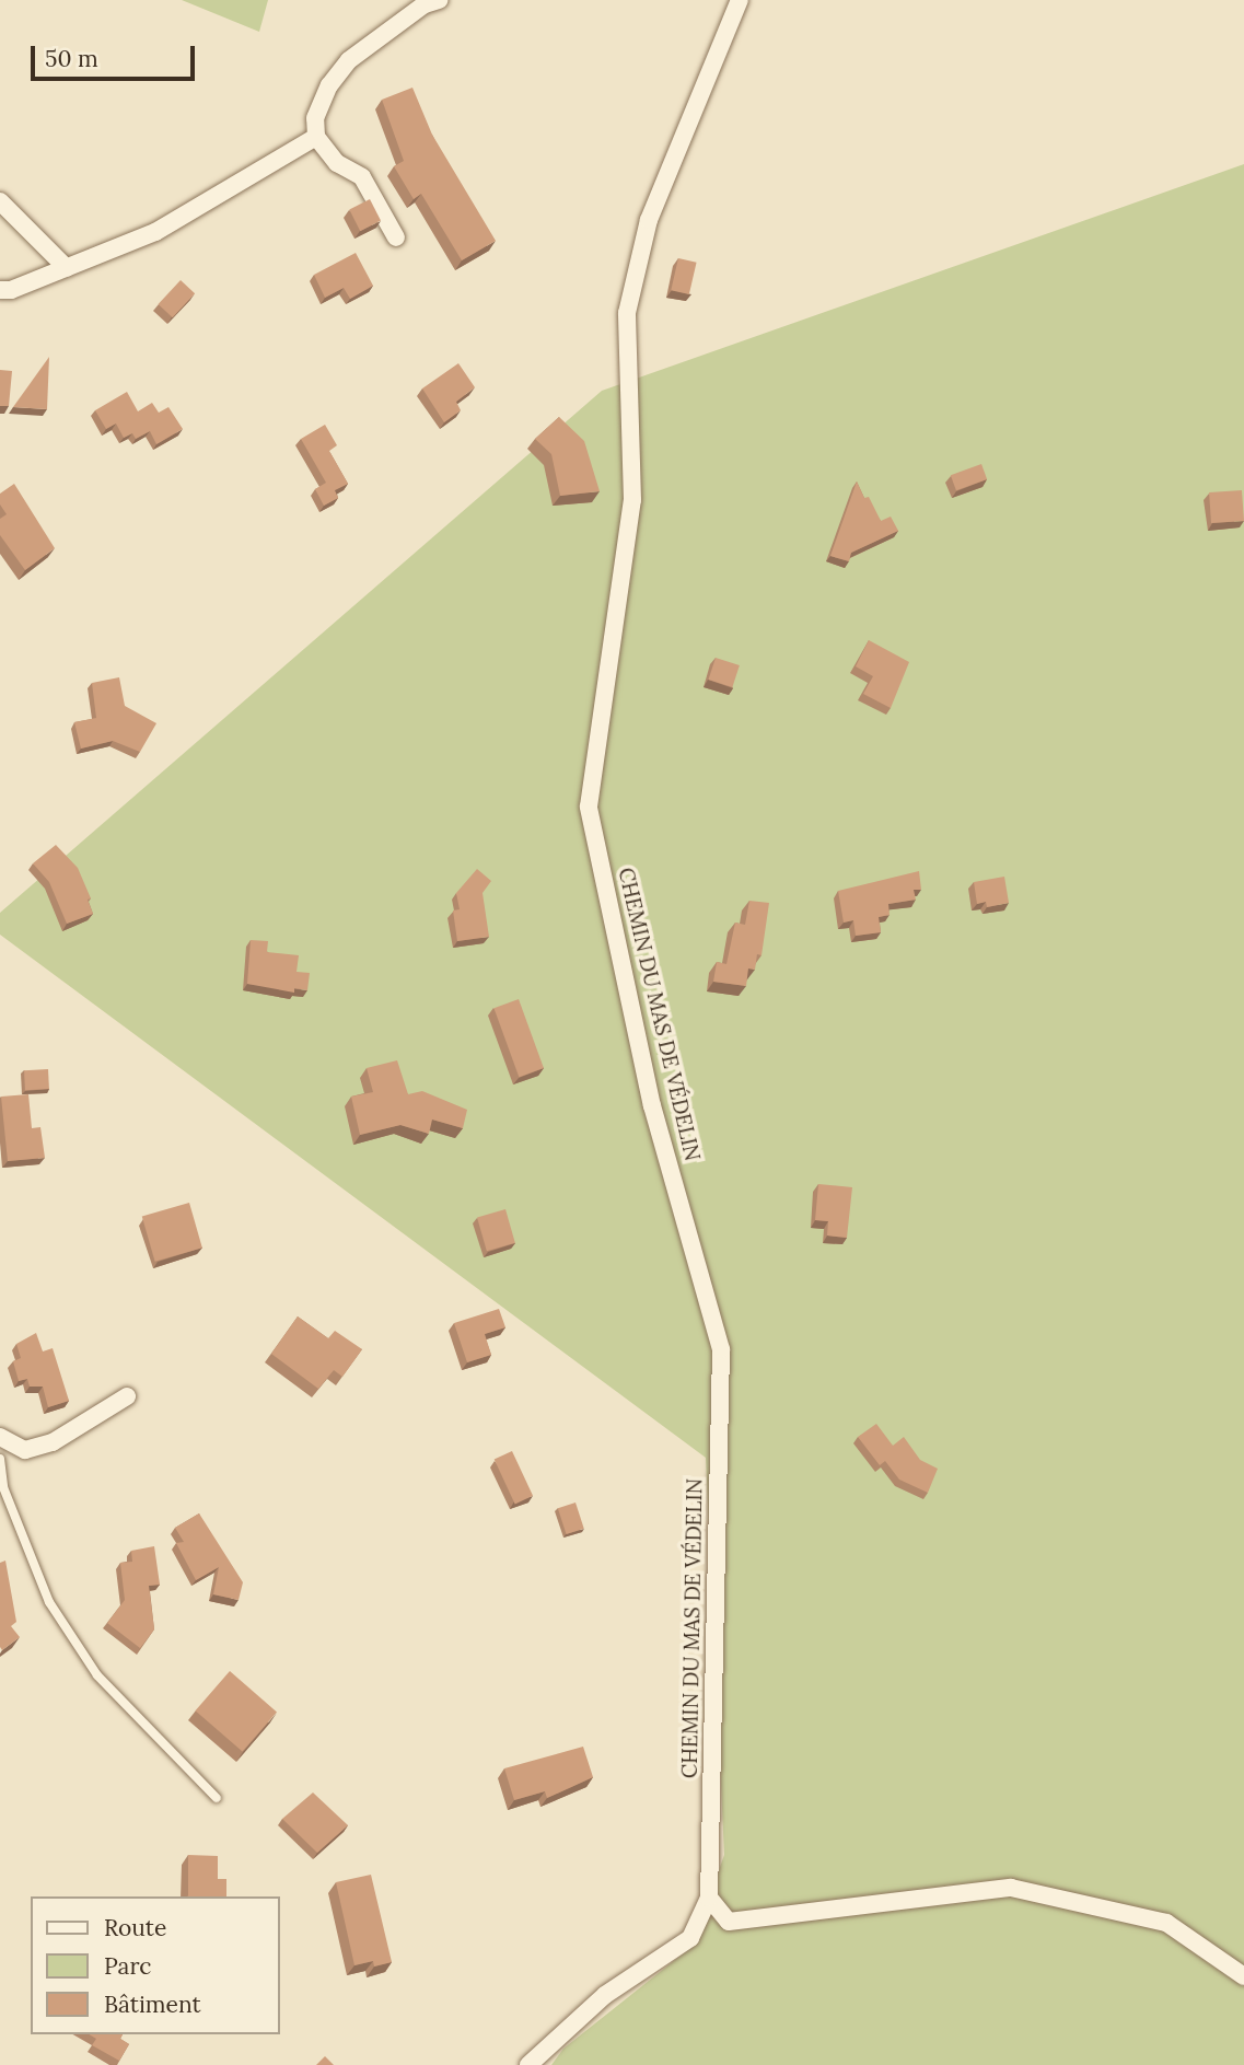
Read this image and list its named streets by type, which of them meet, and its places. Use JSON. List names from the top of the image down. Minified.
{"streets":{"street":["CHEMIN DU MAS DE VÉDELIN"]},"legend":["Route","Parc","Bâtiment"],"scale_bar":"50 m"}
